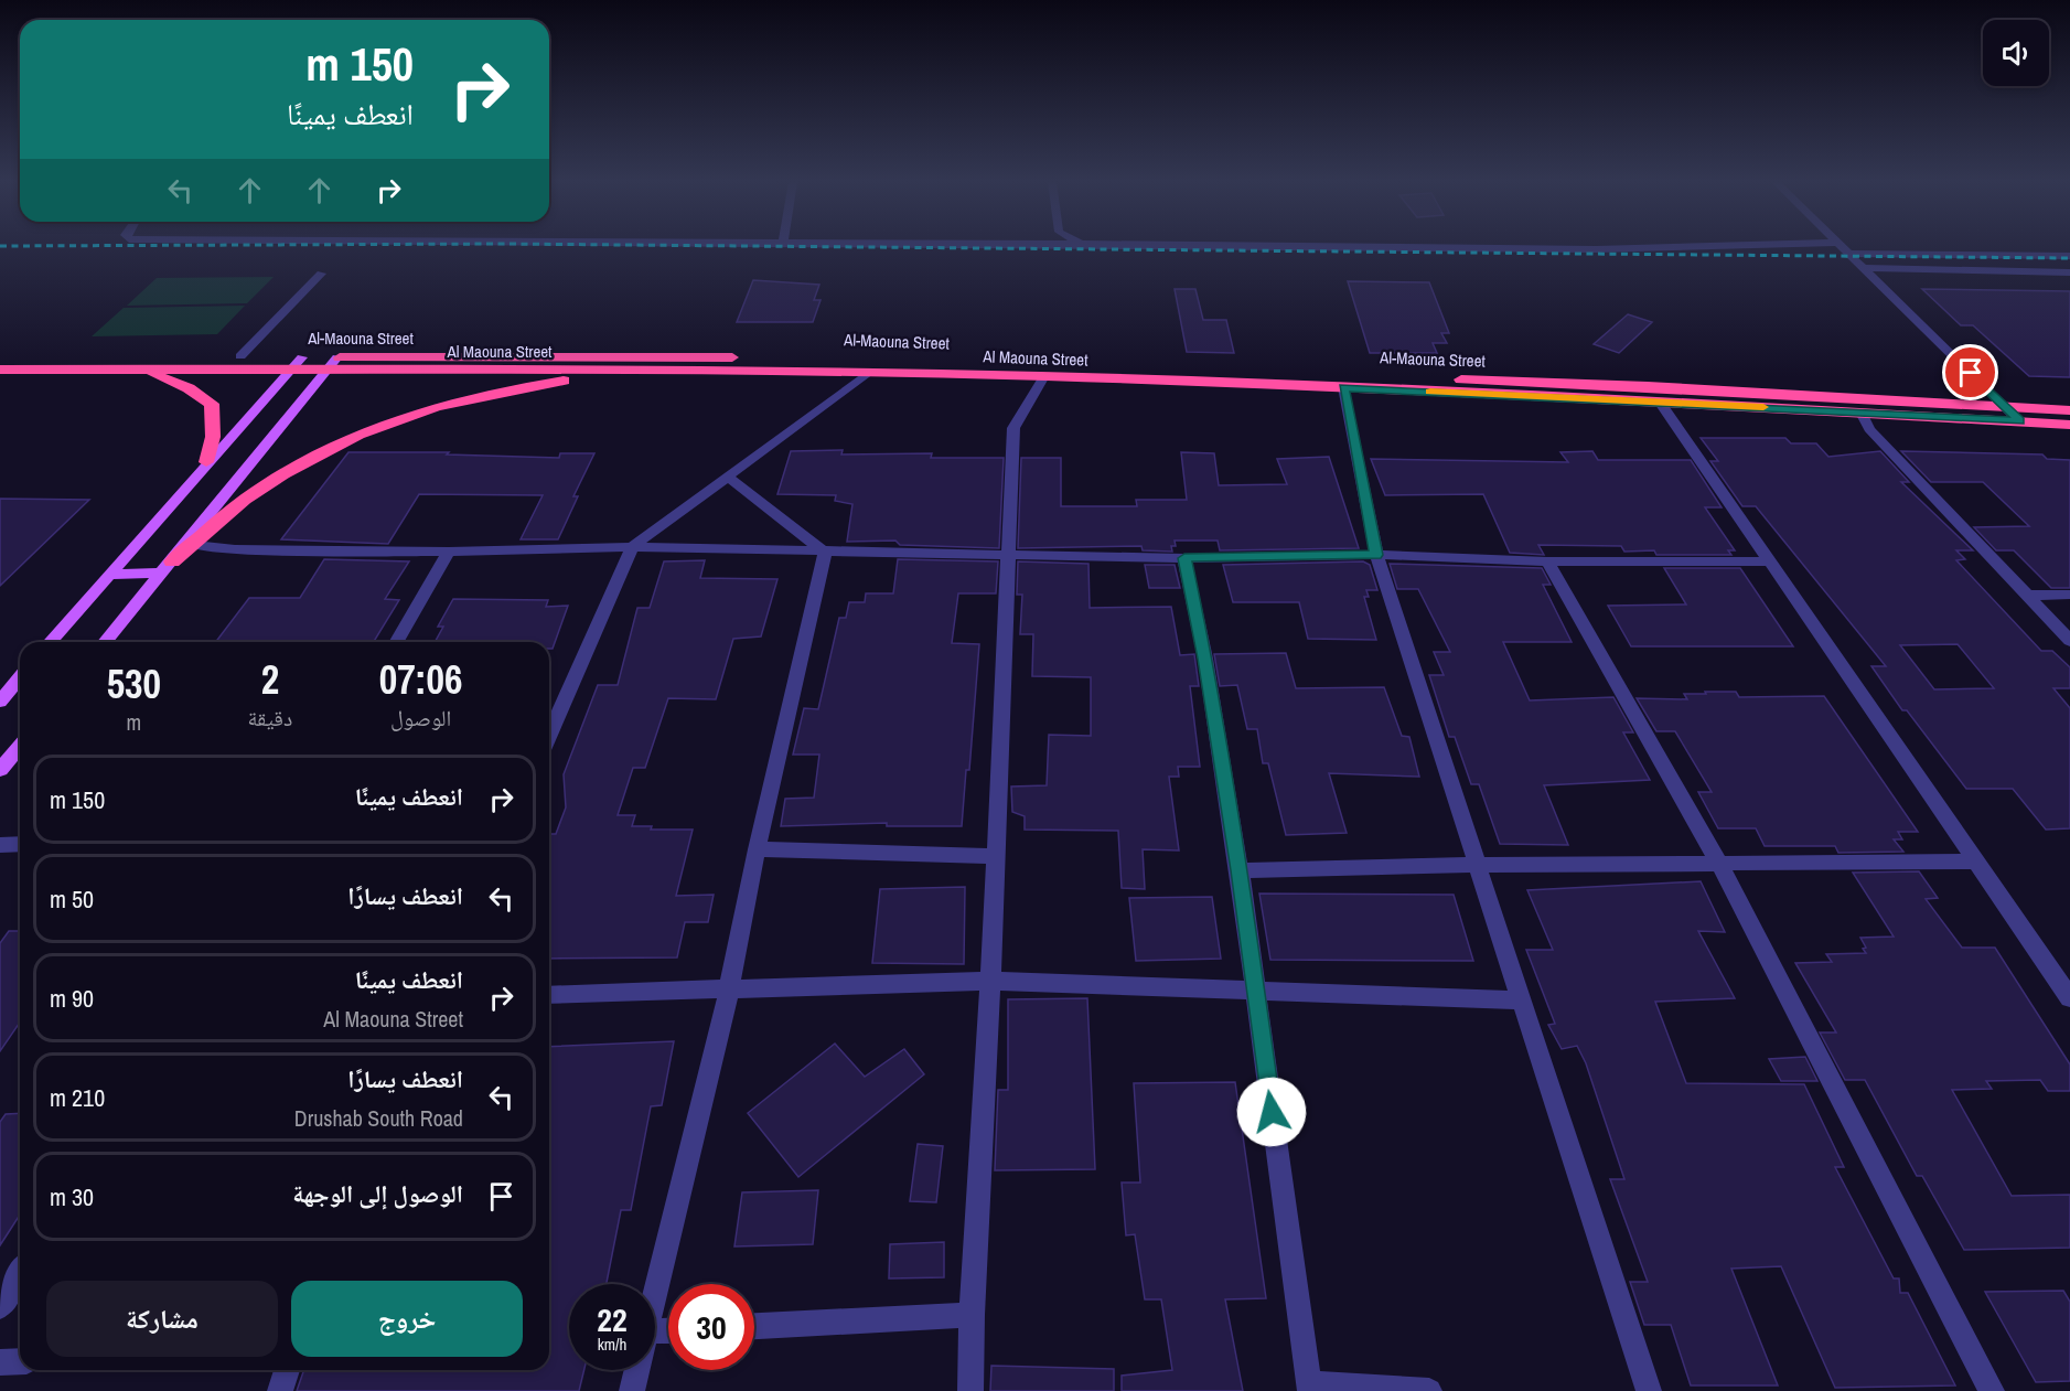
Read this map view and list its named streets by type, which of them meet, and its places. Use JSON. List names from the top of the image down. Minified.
{"streets":{"highway":["Al-Maouna Street","Al Maouna Street"]},"page":{"turn":["150 m","انعطف يمينًا"],"eta":["07:06","الوصول","2","دقيقة","530","m"],"list":[{"name":"انعطف يمينًا","value":"150 m"},{"name":"انعطف يسارًا","value":"50 m"},{"name":"انعطف يمينًا","note":"Al Maouna Street","value":"90 m"},{"name":"انعطف يسارًا","note":"Drushab South Road","value":"210 m"},{"name":"الوصول إلى الوجهة","value":"30 m"}],"buttons":["خروج","مشاركة"],"speed":"22 km/h","limit":"30"}}
